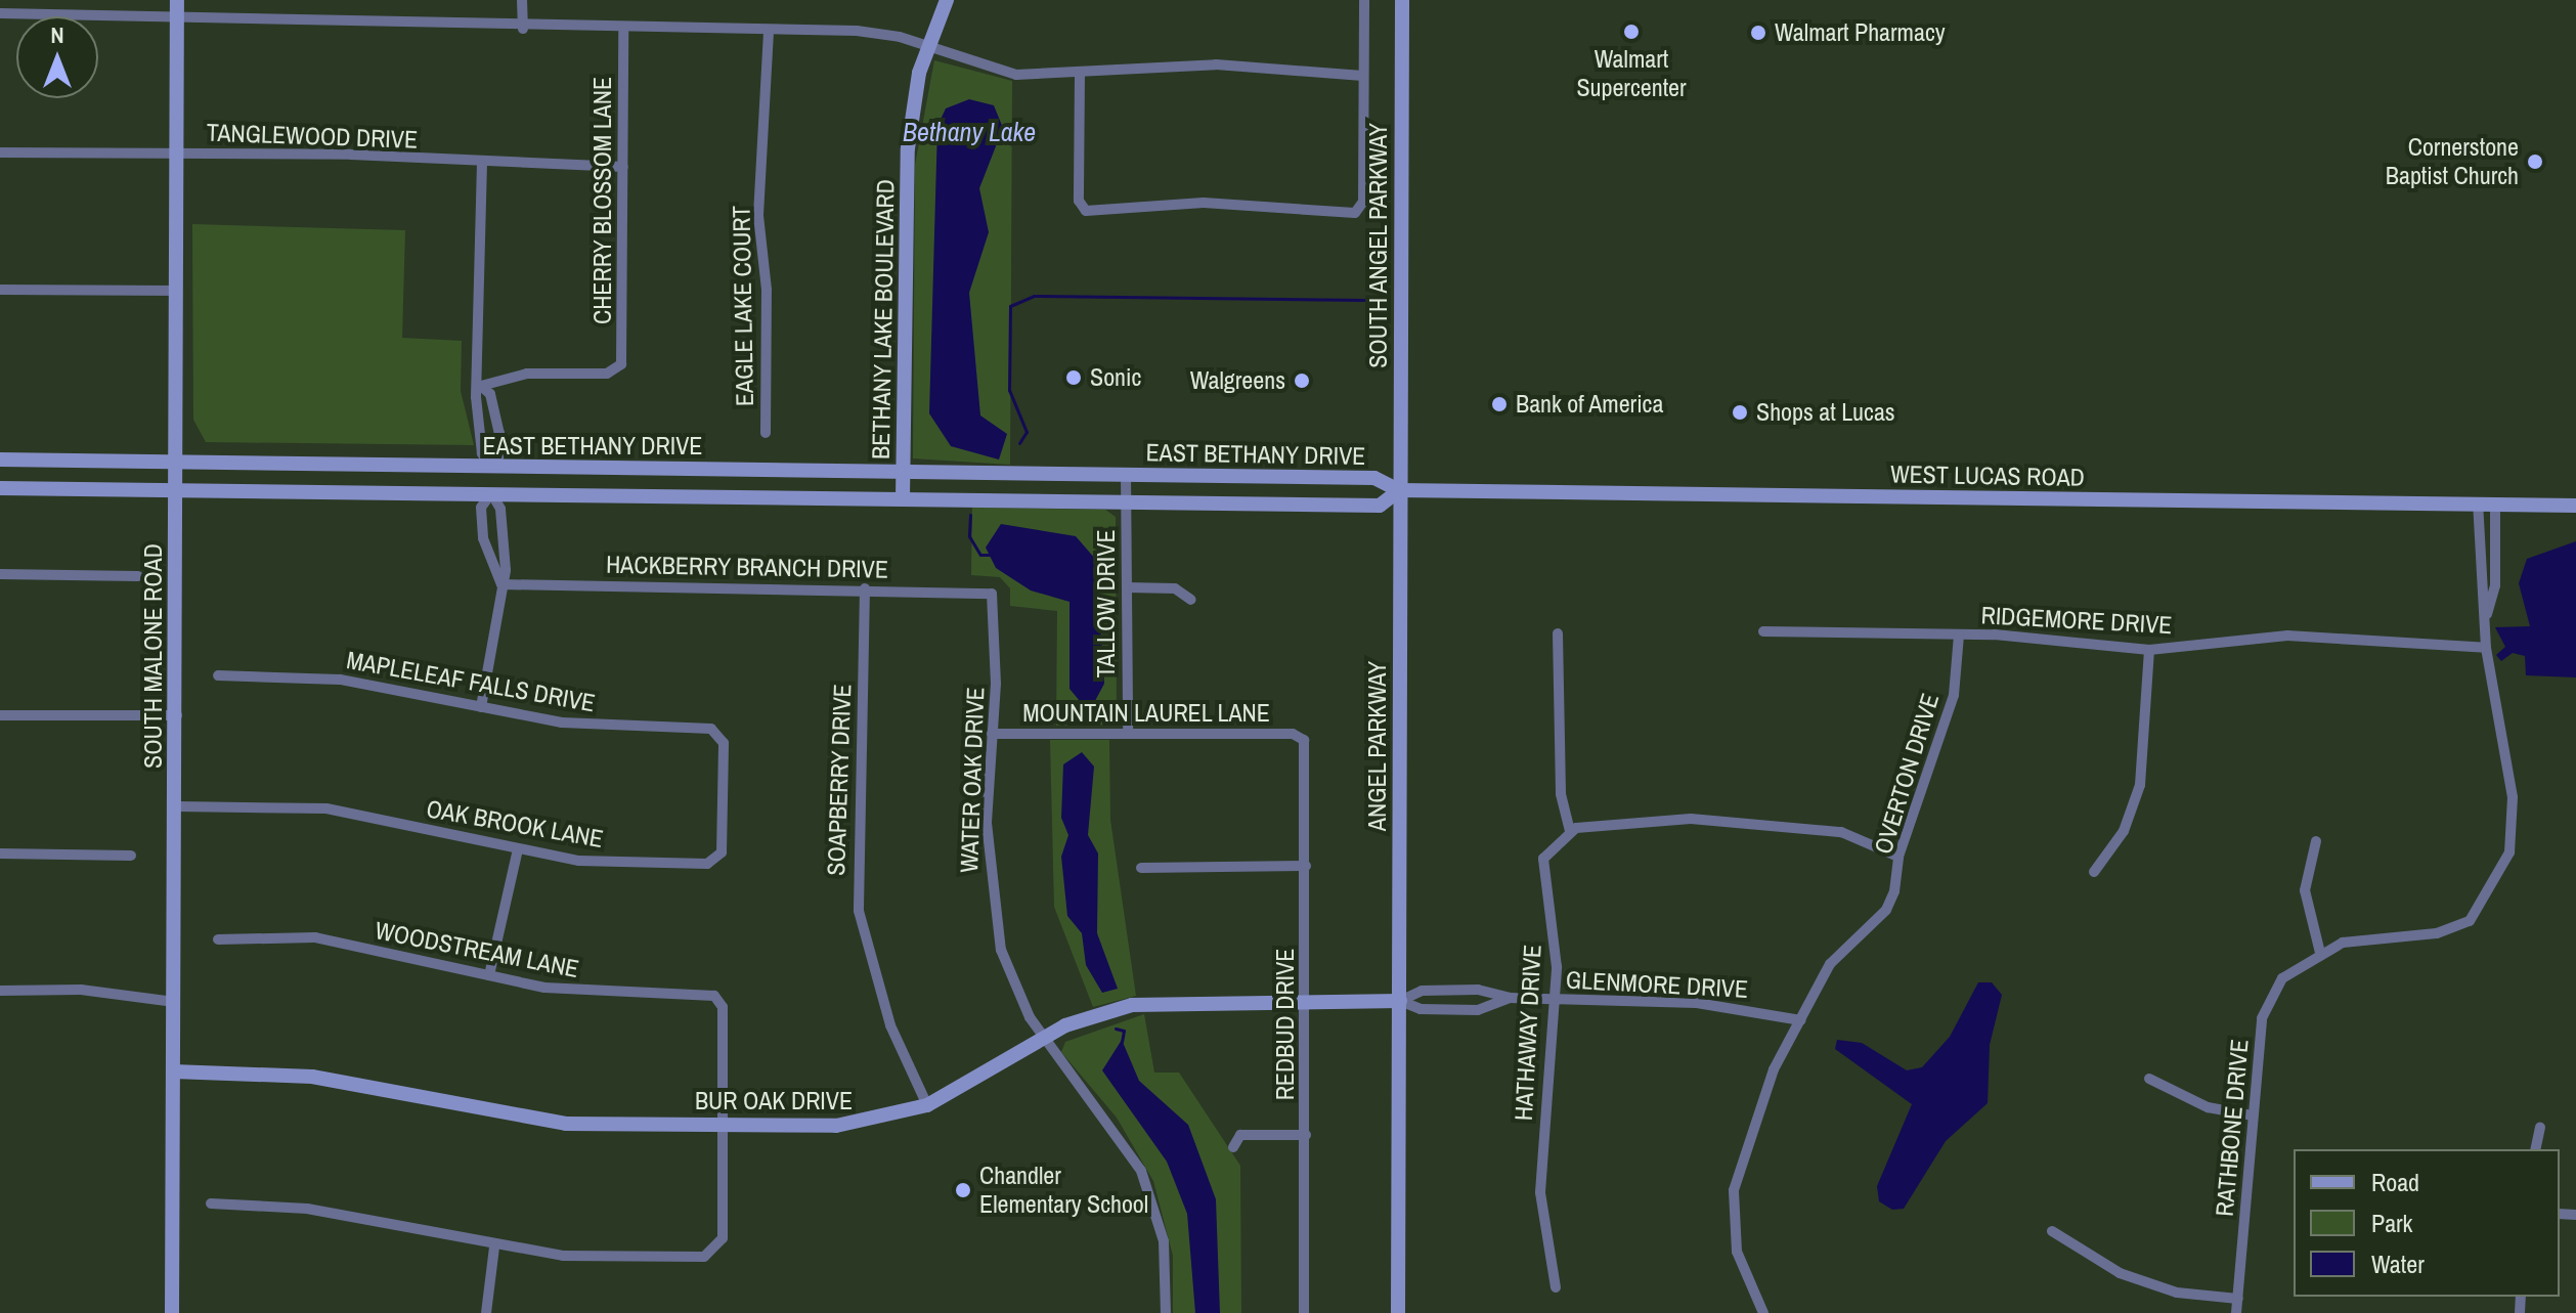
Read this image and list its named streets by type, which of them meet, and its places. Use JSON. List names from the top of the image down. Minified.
{"streets":{"main road":["SOUTH ANGEL PARKWAY","BETHANY LAKE BOULEVARD","EAST BETHANY DRIVE","WEST LUCAS ROAD","SOUTH MALONE ROAD","ANGEL PARKWAY","BUR OAK DRIVE"],"street":["TANGLEWOOD DRIVE","CHERRY BLOSSOM LANE","EAGLE LAKE COURT","HACKBERRY BRANCH DRIVE","TALLOW DRIVE","RIDGEMORE DRIVE","MAPLELEAF FALLS DRIVE","MOUNTAIN LAUREL LANE","OVERTON DRIVE","SOAPBERRY DRIVE","WATER OAK DRIVE","OAK BROOK LANE","WOODSTREAM LANE","GLENMORE DRIVE","REDBUD DRIVE","HATHAWAY DRIVE","RATHBONE DRIVE"]},"crossings":[["TANGLEWOOD DRIVE","CHERRY BLOSSOM LANE"],["TANGLEWOOD DRIVE","SOUTH MALONE ROAD"],["SOUTH ANGEL PARKWAY","EAST BETHANY DRIVE"],["SOUTH ANGEL PARKWAY","WEST LUCAS ROAD"],["SOUTH ANGEL PARKWAY","ANGEL PARKWAY"],["BETHANY LAKE BOULEVARD","EAST BETHANY DRIVE"],["EAST BETHANY DRIVE","WEST LUCAS ROAD"],["EAST BETHANY DRIVE","TALLOW DRIVE"],["EAST BETHANY DRIVE","SOUTH MALONE ROAD"],["EAST BETHANY DRIVE","ANGEL PARKWAY"],["WEST LUCAS ROAD","ANGEL PARKWAY"],["WEST LUCAS ROAD","RATHBONE DRIVE"],["HACKBERRY BRANCH DRIVE","SOAPBERRY DRIVE"],["HACKBERRY BRANCH DRIVE","WATER OAK DRIVE"],["TALLOW DRIVE","MOUNTAIN LAUREL LANE"],["RIDGEMORE DRIVE","OVERTON DRIVE"],["RIDGEMORE DRIVE","RATHBONE DRIVE"],["SOUTH MALONE ROAD","OAK BROOK LANE"],["SOUTH MALONE ROAD","BUR OAK DRIVE"],["MAPLELEAF FALLS DRIVE","OAK BROOK LANE"],["MOUNTAIN LAUREL LANE","WATER OAK DRIVE"],["MOUNTAIN LAUREL LANE","REDBUD DRIVE"],["ANGEL PARKWAY","GLENMORE DRIVE"],["ANGEL PARKWAY","BUR OAK DRIVE"],["OVERTON DRIVE","GLENMORE DRIVE"],["SOAPBERRY DRIVE","BUR OAK DRIVE"],["WATER OAK DRIVE","BUR OAK DRIVE"],["WOODSTREAM LANE","BUR OAK DRIVE"],["GLENMORE DRIVE","HATHAWAY DRIVE"],["GLENMORE DRIVE","BUR OAK DRIVE"],["REDBUD DRIVE","BUR OAK DRIVE"]],"water":["Bethany Lake"],"places":["Walmart Supercenter","Walmart Pharmacy","Cornerstone Baptist Church","Sonic","Walgreens","Bank of America","Shops at Lucas","Chandler Elementary School"],"legend":["Road","Park","Water"],"north":"top"}
